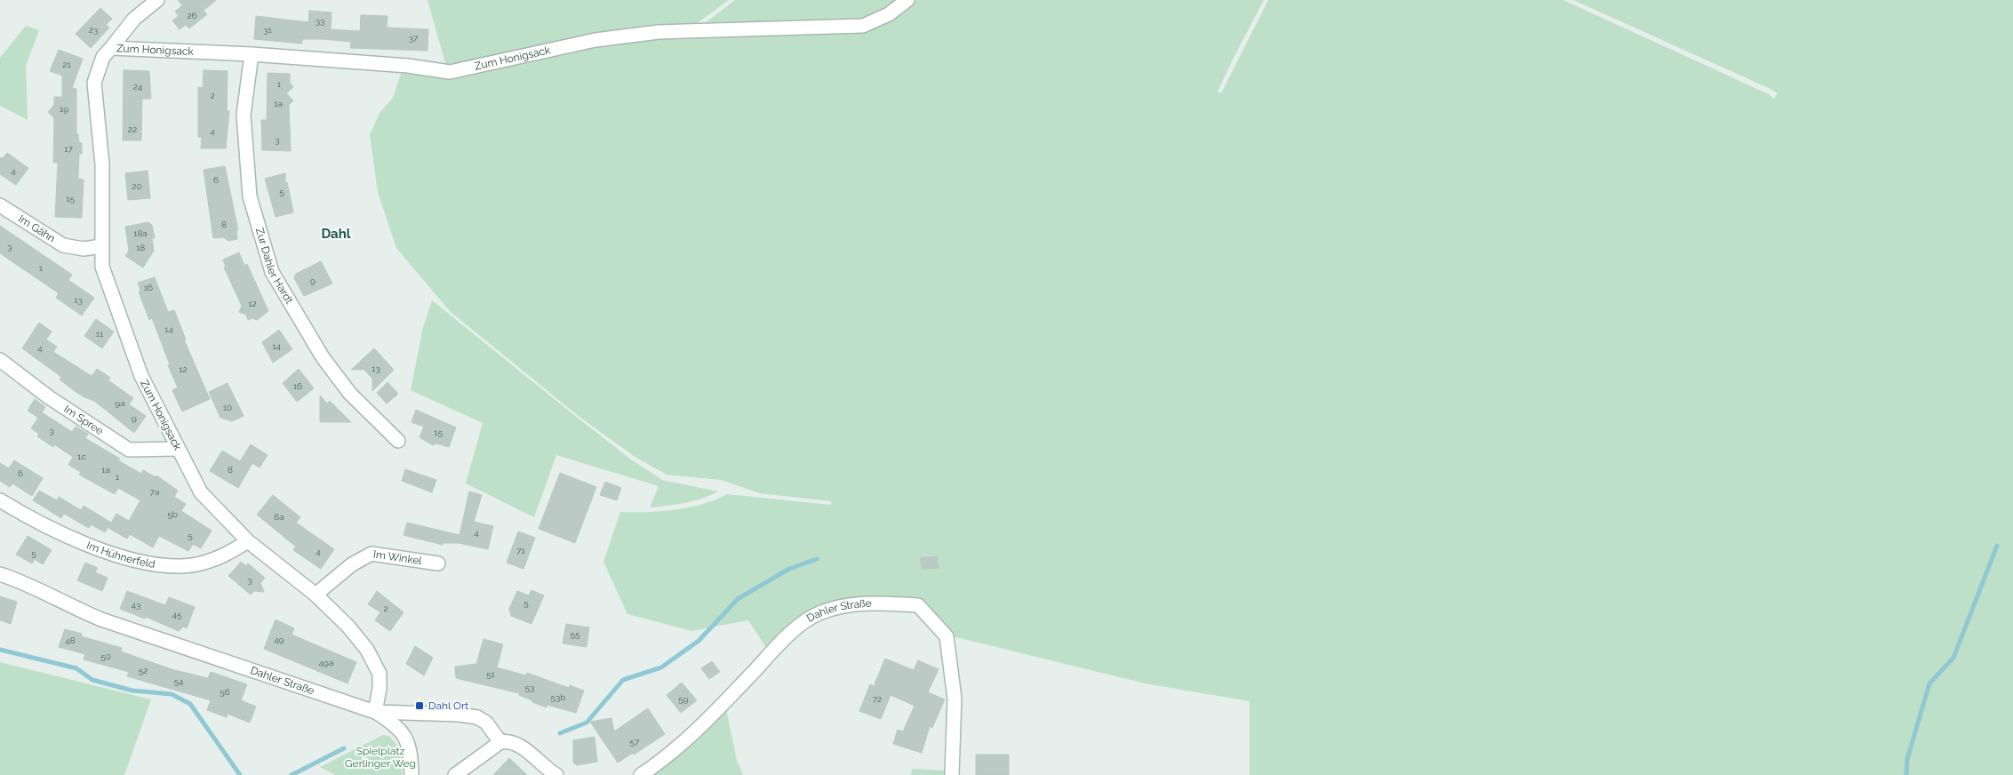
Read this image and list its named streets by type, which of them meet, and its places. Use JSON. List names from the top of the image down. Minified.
{"streets":{"street":["Zum Honigsack","Im Gähn","Zur Dahler Hardt","Im Spree","Im Hühnerfeld","Im Winkel","Dahler Straße"]},"crossings":[["Zum Honigsack","Im Gähn"],["Zum Honigsack","Zur Dahler Hardt"],["Zum Honigsack","Im Spree"],["Zum Honigsack","Im Hühnerfeld"],["Zum Honigsack","Im Winkel"],["Zum Honigsack","Dahler Straße"]],"districts":["Dahl"],"parks":["Spielplatz Gerlinger Weg"],"places":{"transit":["Dahl Ort"]},"house_numbers":["26","33","23","31","37","21","1","24","2","1a","19","22","4","3","17","4","6","20","5","15","8","18a","3","18","1","9","16","13","12","14","11","14","4","13","12","16","9a","10","9","3","15","1c","1a","8","6","1","7a","5b","6a","4","5","71","4","5","3","5","43","2","45","55","49","48","50","49a","52","51","54","53","56","53b","59","72","57"]}
